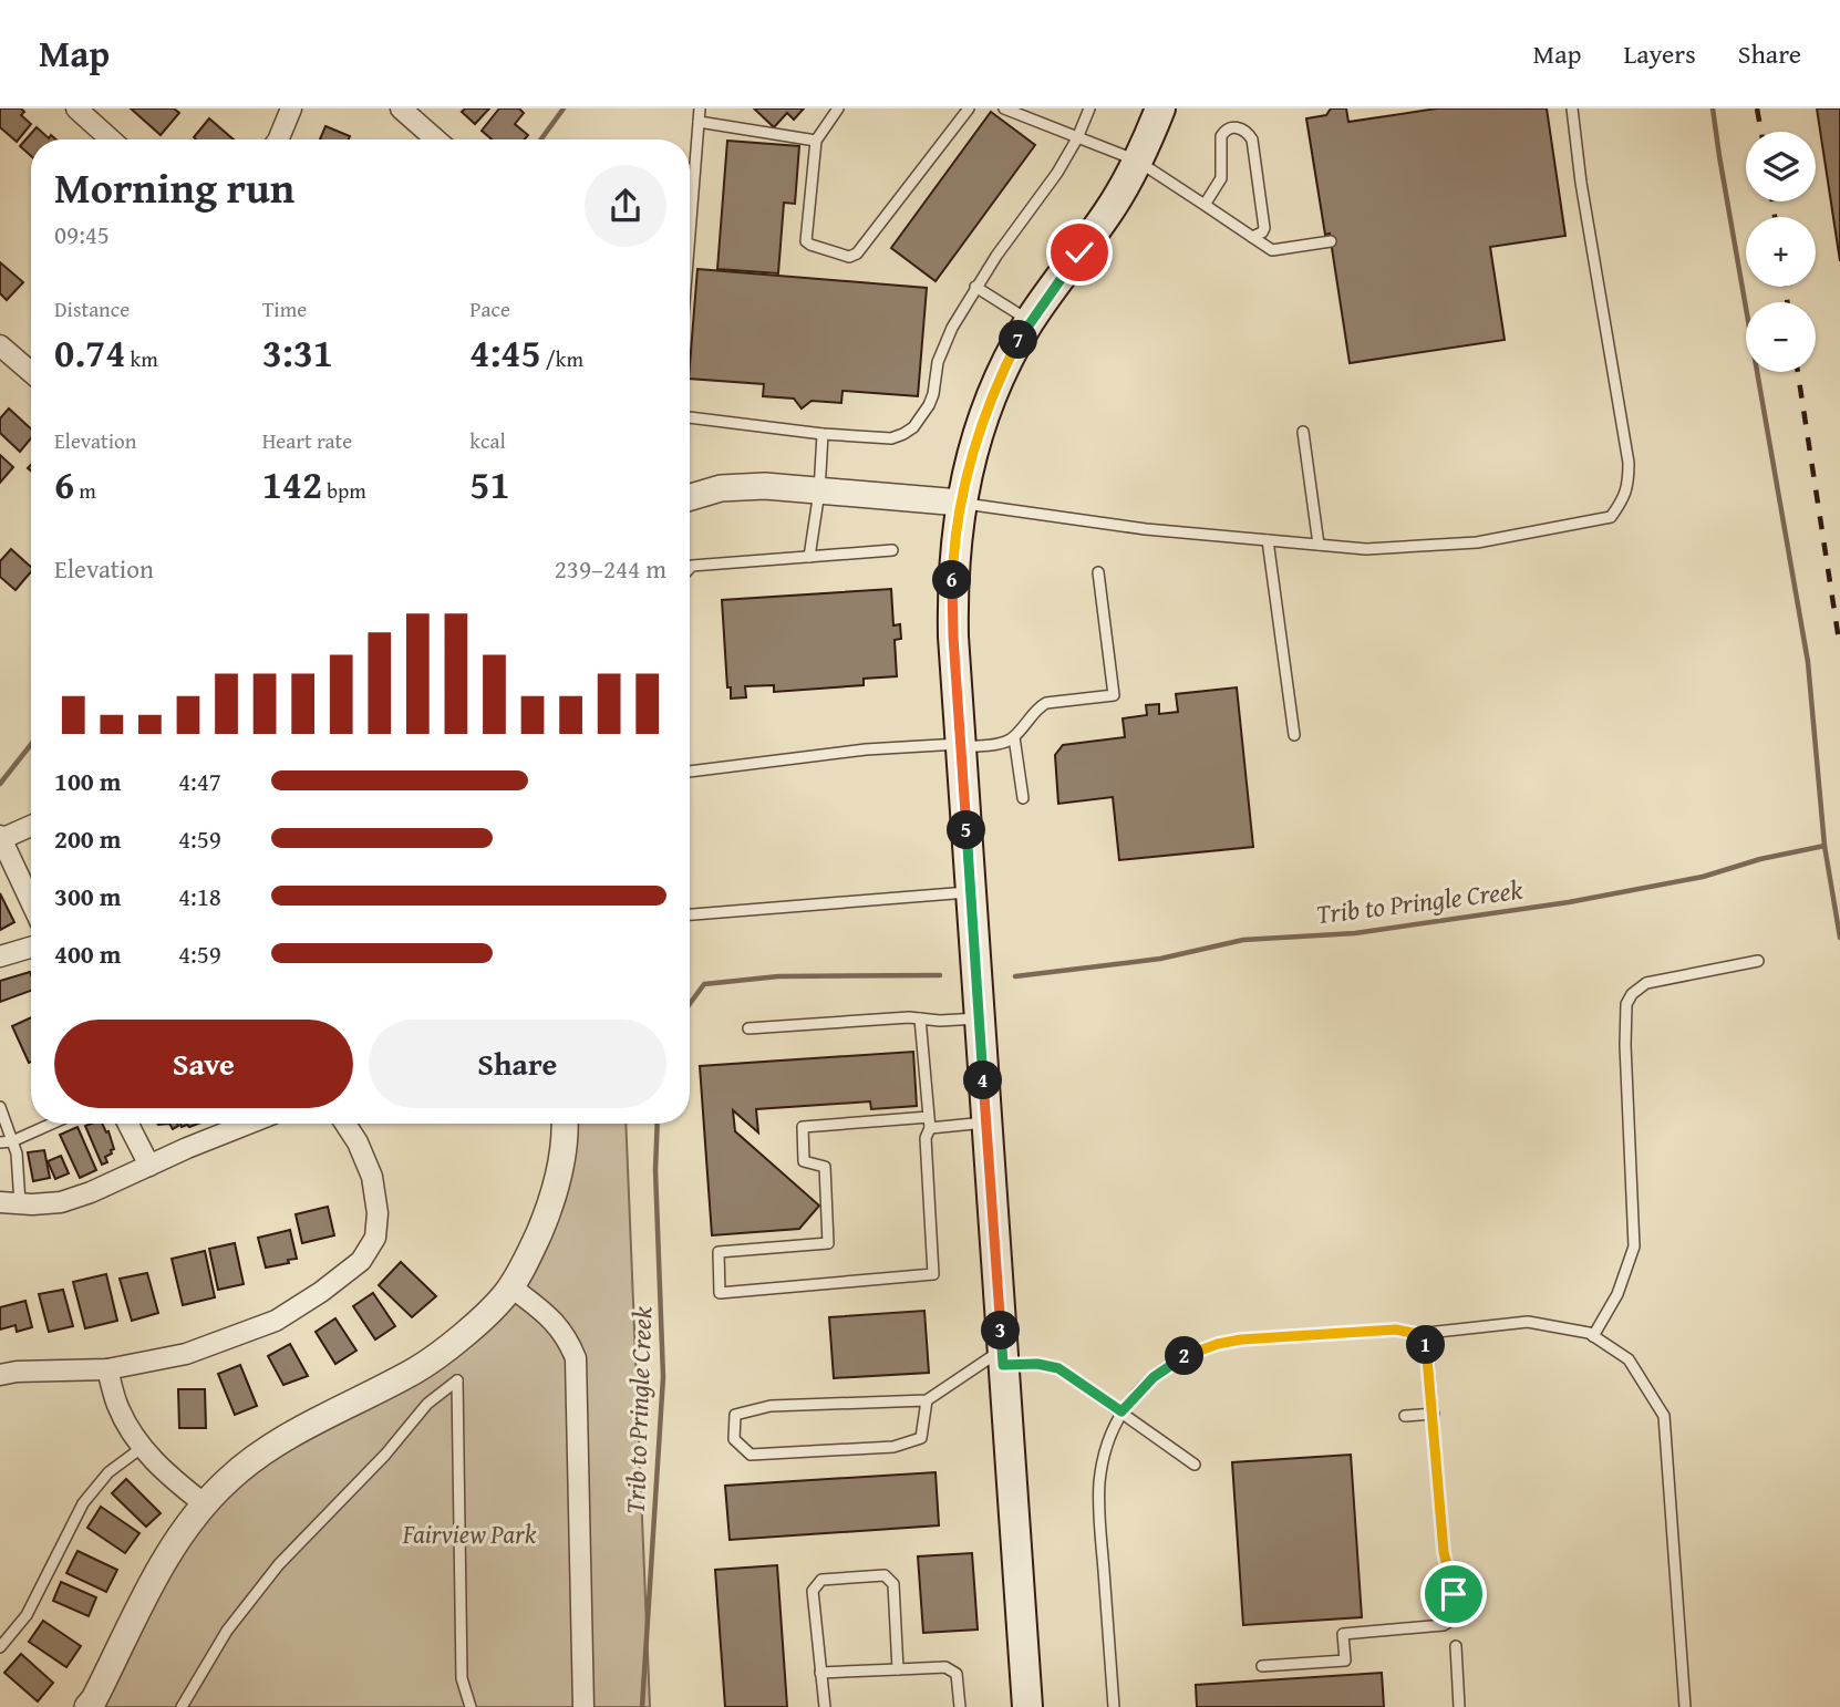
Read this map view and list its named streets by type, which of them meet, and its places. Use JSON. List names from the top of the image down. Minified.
{"water":["Trib to Pringle Creek"],"parks":["Fairview Park"],"page":{"header":"Map","nav":["Map","Layers","Share"],"map_buttons":["+","−"],"heading":["Morning run","09:45"],"stats":[["Distance","0.74 km"],["Time","3:31"],["Pace","4:45 /km"],["Elevation","6 m"],["Heart rate","142 bpm"],["kcal","51"]],"pins":["7","6","5","4","3","1","2"],"chart":["Elevation","239–244 m"],"list":[{"name":"100 m","note":"4:47"},{"name":"200 m","note":"4:59"},{"name":"300 m","note":"4:18"},{"name":"400 m","note":"4:59"}],"buttons":["Save","Share"]}}
